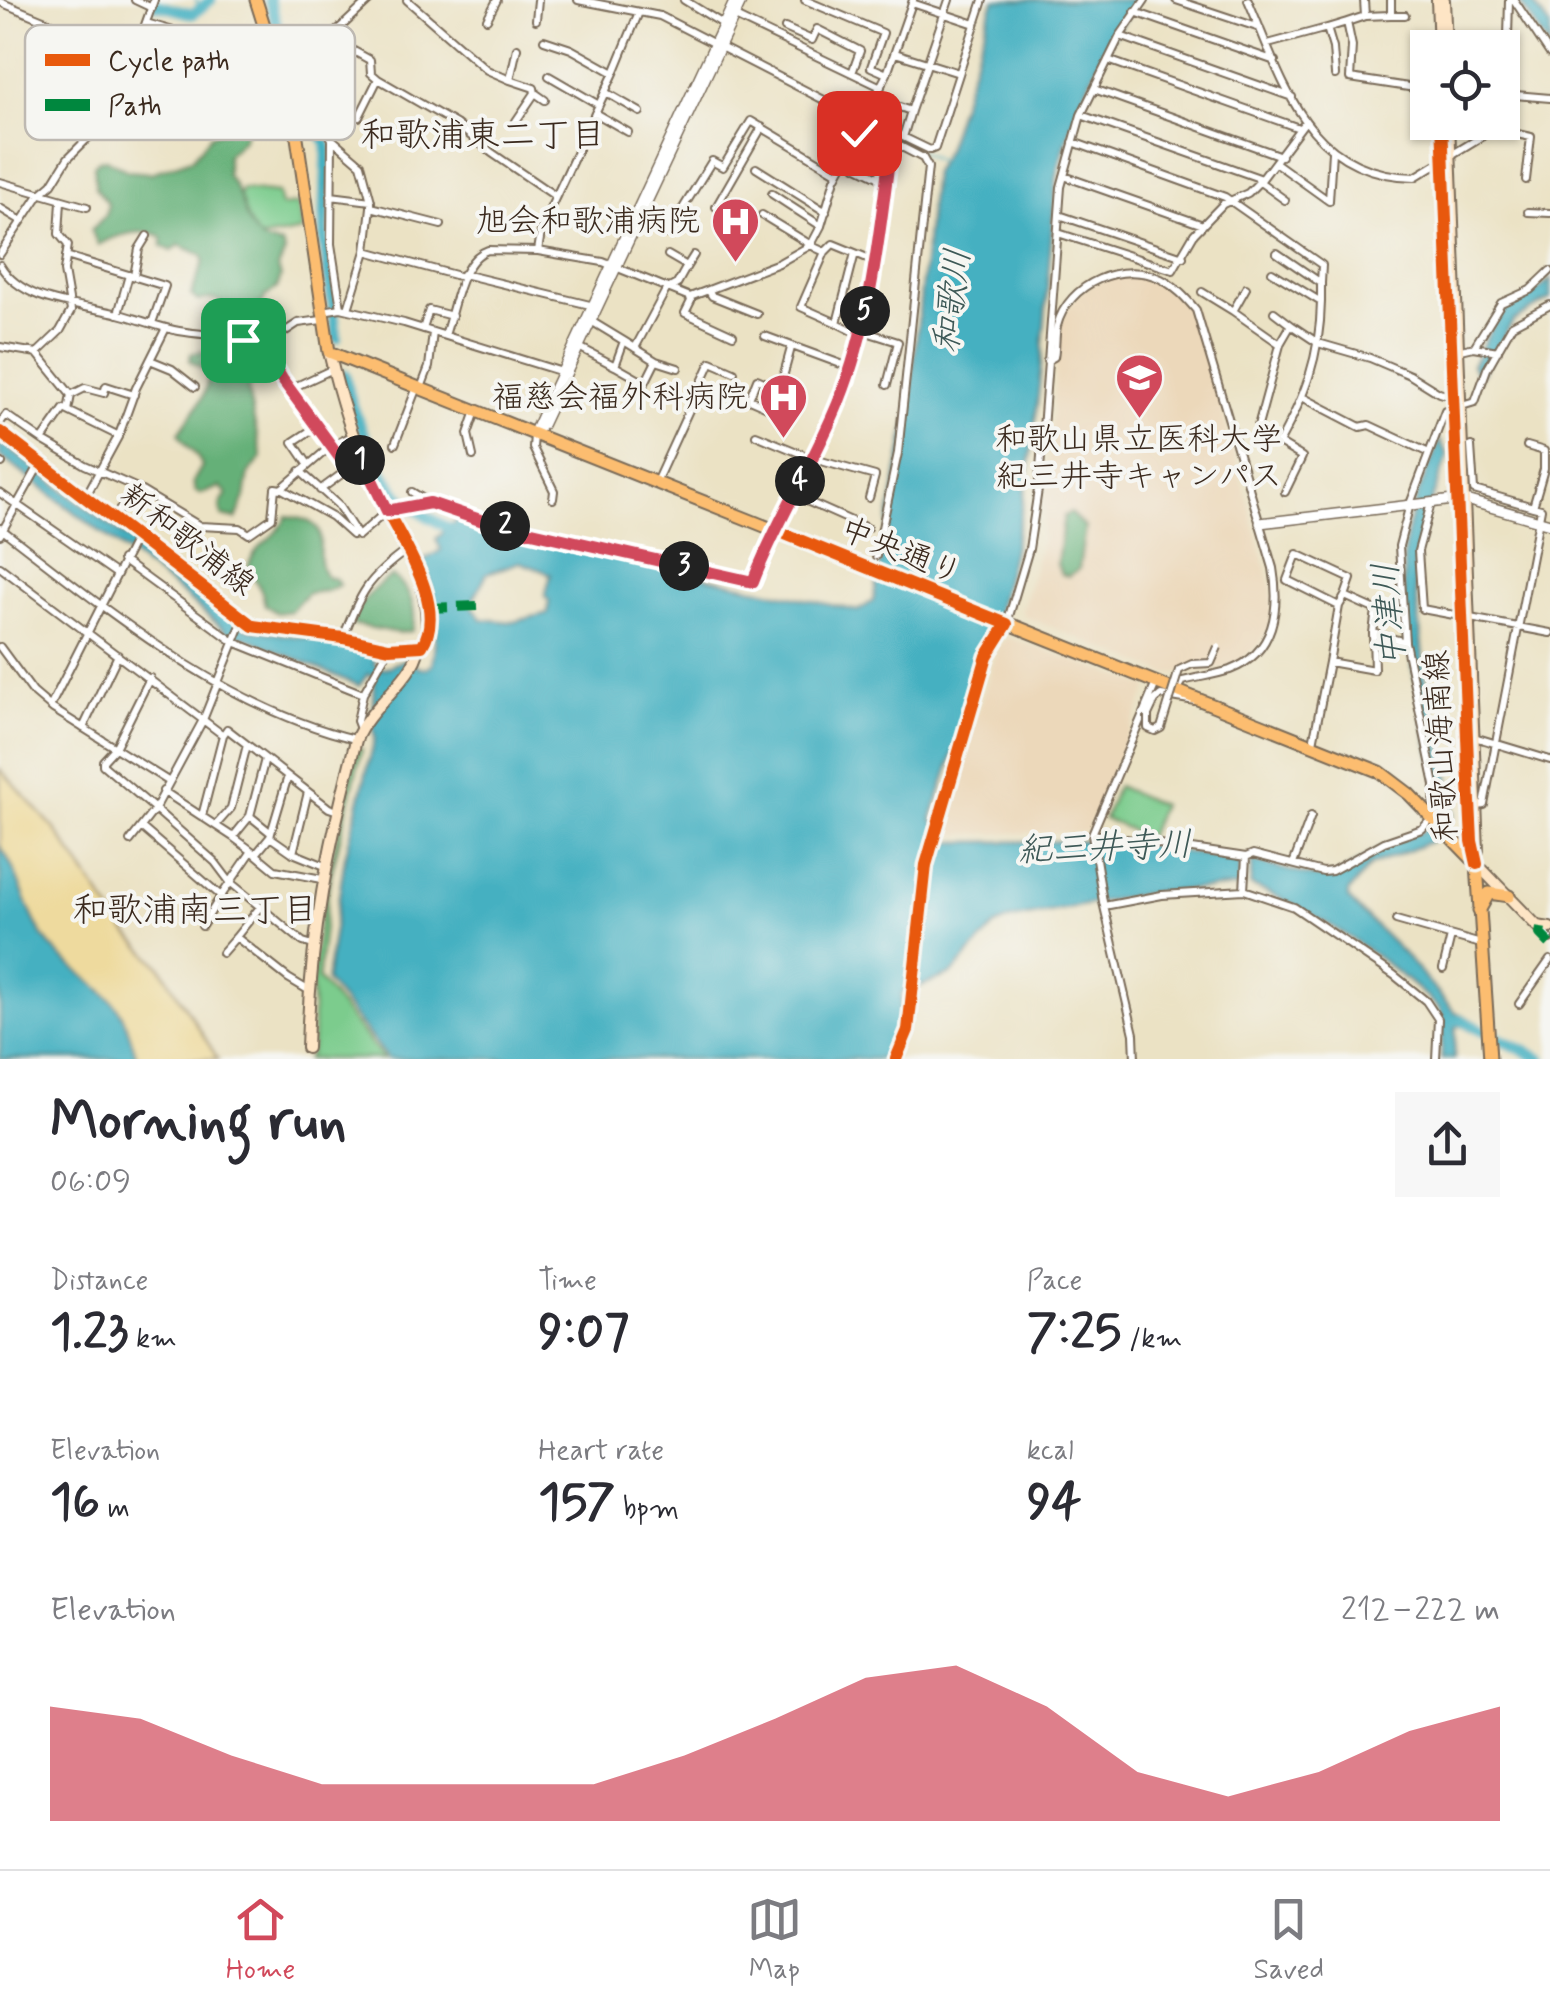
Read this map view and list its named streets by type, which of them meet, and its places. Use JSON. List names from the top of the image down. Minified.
{"streets":{"highway":["中央通り"],"main road":["新和歌浦線","和歌山海南線"]},"crossings":[["中央通り","和歌山海南線"]],"districts":["和歌浦東二丁目","和歌浦南三丁目"],"water":["和歌川","中津川","紀三井寺川"],"places":{"hospital":["旭会和歌浦病院","福慈会福外科病院"],"school or university":["和歌山県立医科大学 紀三井寺キャンパス"]},"legend":["Cycle path","Path"],"page":{"pins":["5","1","4","2","3"],"heading":["Morning run","06:09"],"stats":[["Distance","1.23 km"],["Time","9:07"],["Pace","7:25 /km"],["Elevation","16 m"],["Heart rate","157 bpm"],["kcal","94"]],"chart":["Elevation","212–222 m"],"tabs":["Home","Map","Saved"]}}
